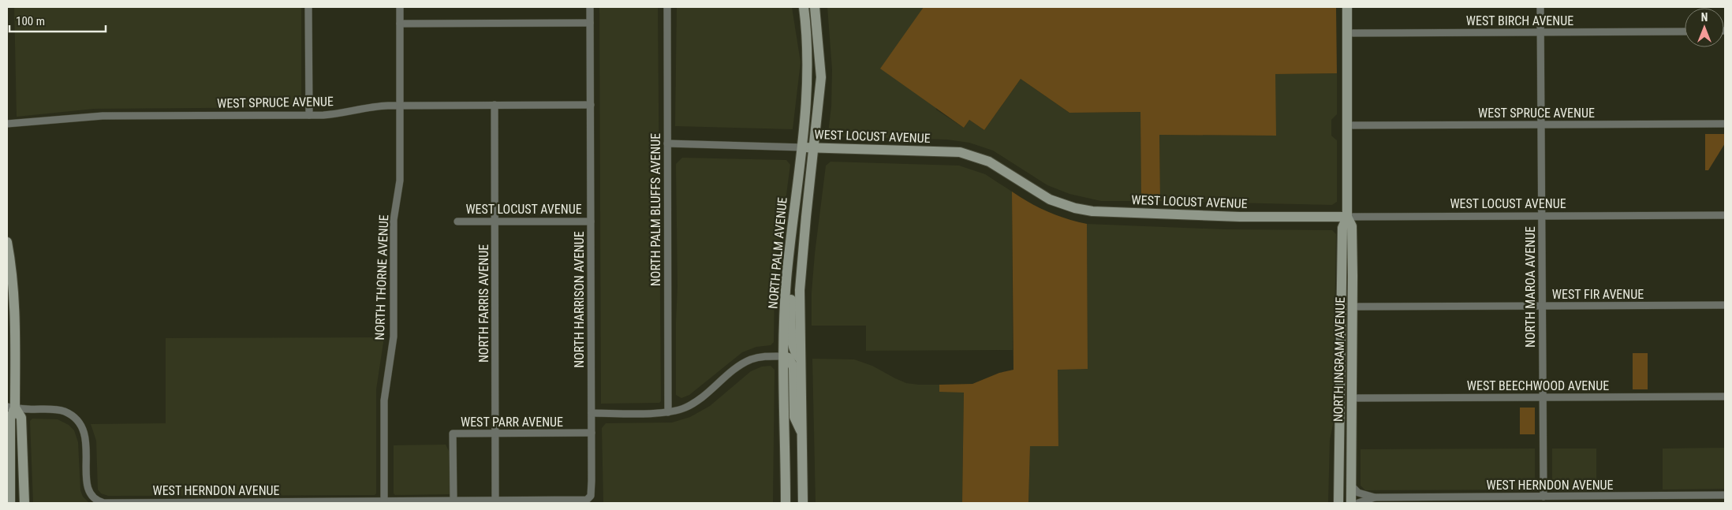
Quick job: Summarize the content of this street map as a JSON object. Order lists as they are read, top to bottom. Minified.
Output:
{"streets":{"street":["WEST BIRCH AVENUE","WEST SPRUCE AVENUE","WEST LOCUST AVENUE","NORTH PALM BLUFFS AVENUE","NORTH PALM AVENUE","NORTH THORNE AVENUE","NORTH MAROA AVENUE","WEST FIR AVENUE","NORTH HARRISON AVENUE","NORTH FARRIS AVENUE","NORTH INGRAM AVENUE","WEST BEECHWOOD AVENUE","WEST PARR AVENUE","WEST HERNDON AVENUE"]},"crossings":[["WEST BIRCH AVENUE","NORTH MAROA AVENUE"],["WEST BIRCH AVENUE","NORTH INGRAM AVENUE"],["WEST SPRUCE AVENUE","NORTH THORNE AVENUE"],["WEST SPRUCE AVENUE","NORTH MAROA AVENUE"],["WEST SPRUCE AVENUE","NORTH HARRISON AVENUE"],["WEST SPRUCE AVENUE","NORTH FARRIS AVENUE"],["WEST SPRUCE AVENUE","NORTH INGRAM AVENUE"],["WEST LOCUST AVENUE","NORTH PALM BLUFFS AVENUE"],["WEST LOCUST AVENUE","NORTH PALM AVENUE"],["WEST LOCUST AVENUE","NORTH MAROA AVENUE"],["WEST LOCUST AVENUE","NORTH HARRISON AVENUE"],["WEST LOCUST AVENUE","NORTH FARRIS AVENUE"],["WEST LOCUST AVENUE","NORTH INGRAM AVENUE"],["NORTH THORNE AVENUE","WEST HERNDON AVENUE"],["NORTH MAROA AVENUE","WEST FIR AVENUE"],["NORTH MAROA AVENUE","WEST BEECHWOOD AVENUE"],["NORTH MAROA AVENUE","WEST HERNDON AVENUE"],["WEST FIR AVENUE","NORTH INGRAM AVENUE"],["NORTH HARRISON AVENUE","NORTH FARRIS AVENUE"],["NORTH HARRISON AVENUE","WEST PARR AVENUE"],["NORTH HARRISON AVENUE","WEST HERNDON AVENUE"],["NORTH FARRIS AVENUE","WEST PARR AVENUE"],["NORTH FARRIS AVENUE","WEST HERNDON AVENUE"],["NORTH INGRAM AVENUE","WEST BEECHWOOD AVENUE"],["NORTH INGRAM AVENUE","WEST HERNDON AVENUE"],["WEST PARR AVENUE","WEST HERNDON AVENUE"]],"scale_bar":"100 m","north":"top"}
